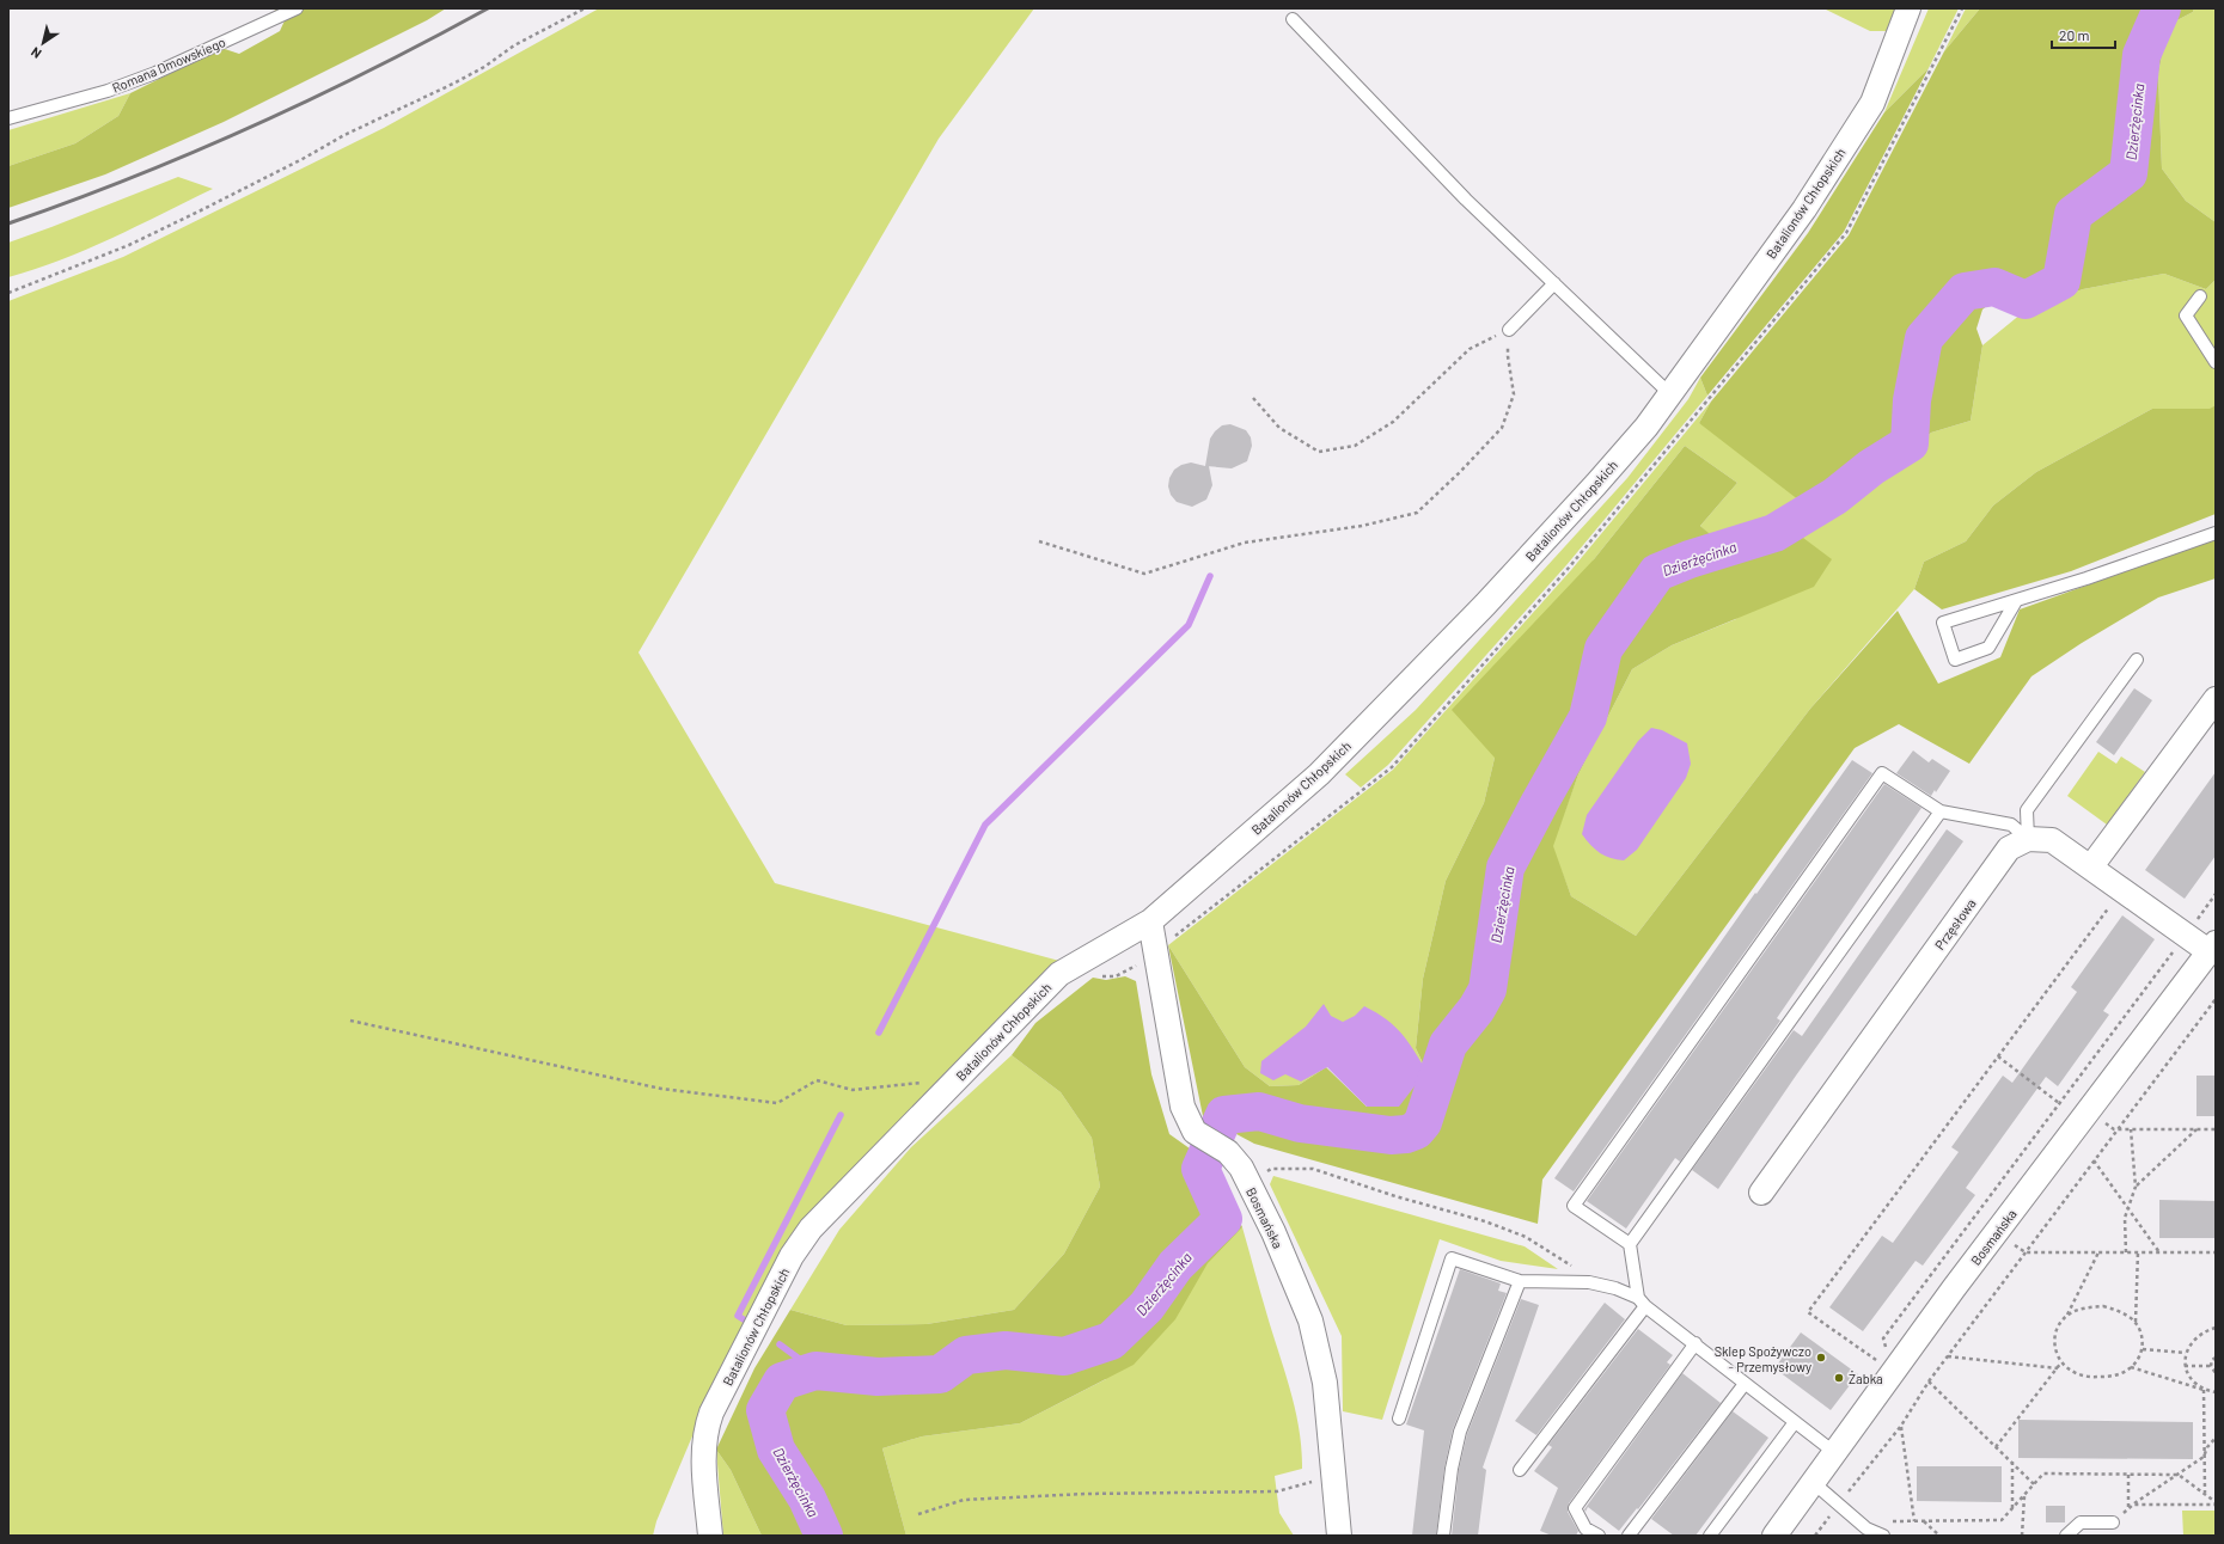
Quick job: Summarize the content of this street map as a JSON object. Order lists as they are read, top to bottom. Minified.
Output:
{"streets":{"street":["Batalionów Chłopskich","Przęsłowa","Bosmańska"],"lane":["Romana Dmowskiego"]},"crossings":[["Batalionów Chłopskich","Bosmańska"]],"water":["Dzierżęcinka"],"places":["Sklep Spożywczo - Przemysłowy","Żabka"],"scale_bar":"20 m","north":"bottom left"}
